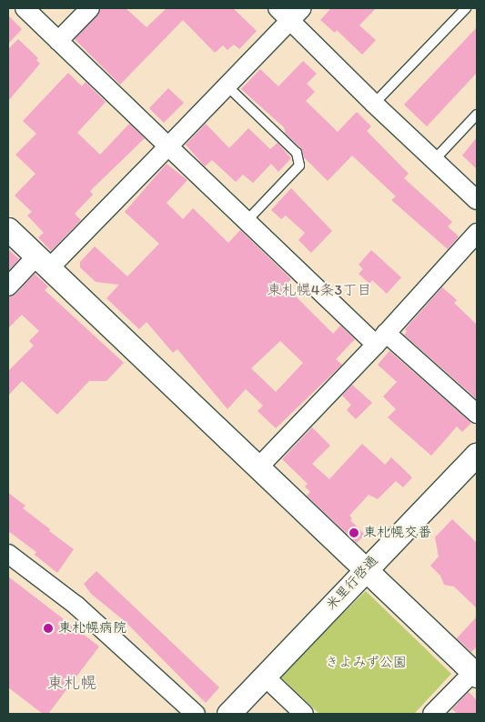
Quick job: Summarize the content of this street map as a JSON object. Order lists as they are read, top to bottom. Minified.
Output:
{"streets":{"street":["米里行啓通"]},"districts":["東札幌4条3丁目","東札幌"],"parks":["きよみず公園"],"places":["東札幌交番","東札幌病院"]}
